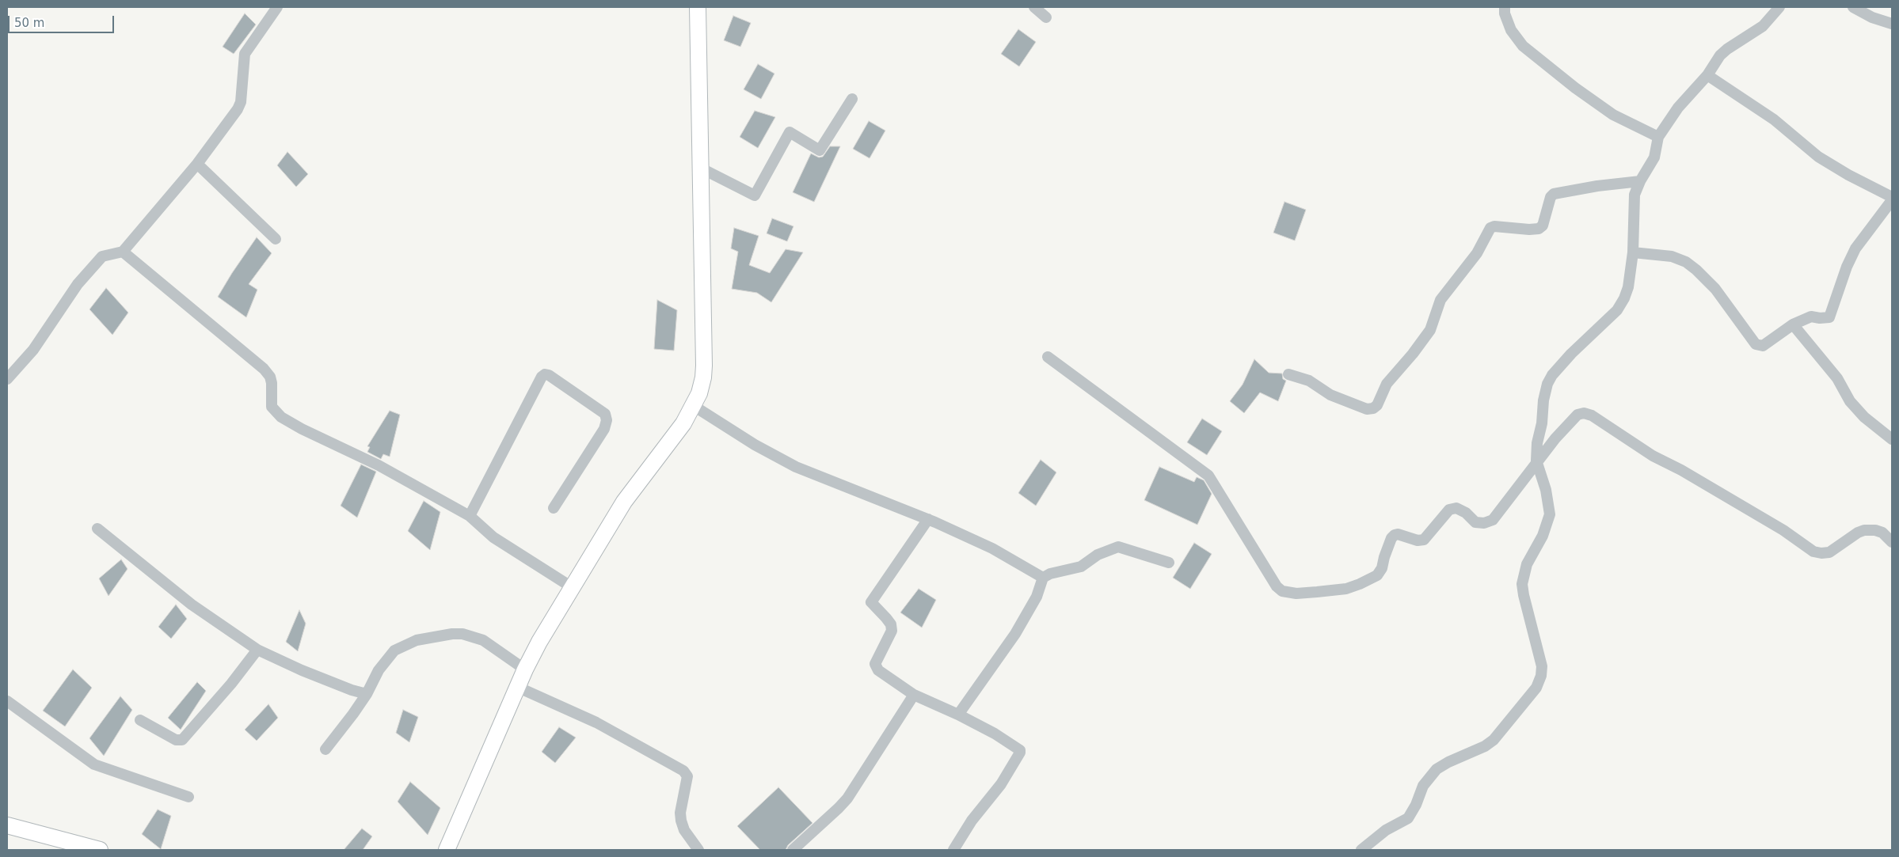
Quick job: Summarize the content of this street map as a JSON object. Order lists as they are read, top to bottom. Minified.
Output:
{"scale_bar":"50 m"}
